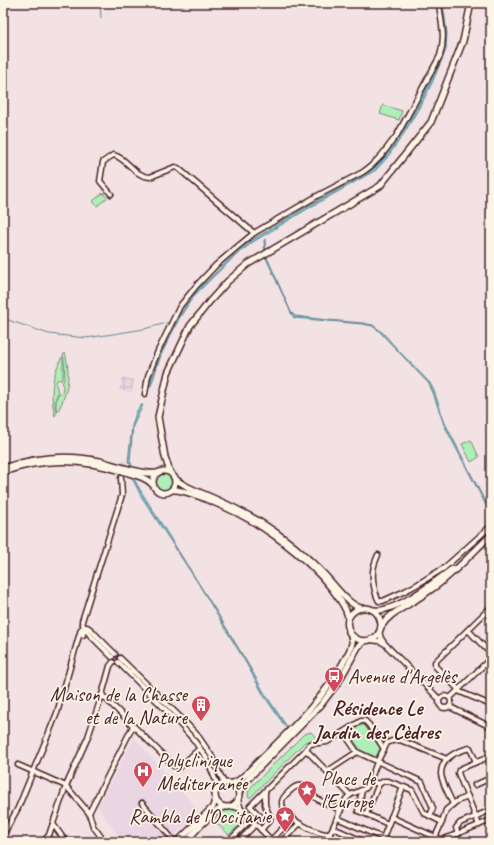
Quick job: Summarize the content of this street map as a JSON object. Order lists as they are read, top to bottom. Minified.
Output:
{"districts":["Résidence Le Jardin des Cèdres"],"places":{"bus stop":["Avenue d'Argelès"],"building":["Maison de la Chasse et de la Nature"],"hospital":["Polyclinique Méditerranée"],"place":["Place de l'Europe","Rambla de l'Occitanie"]}}
